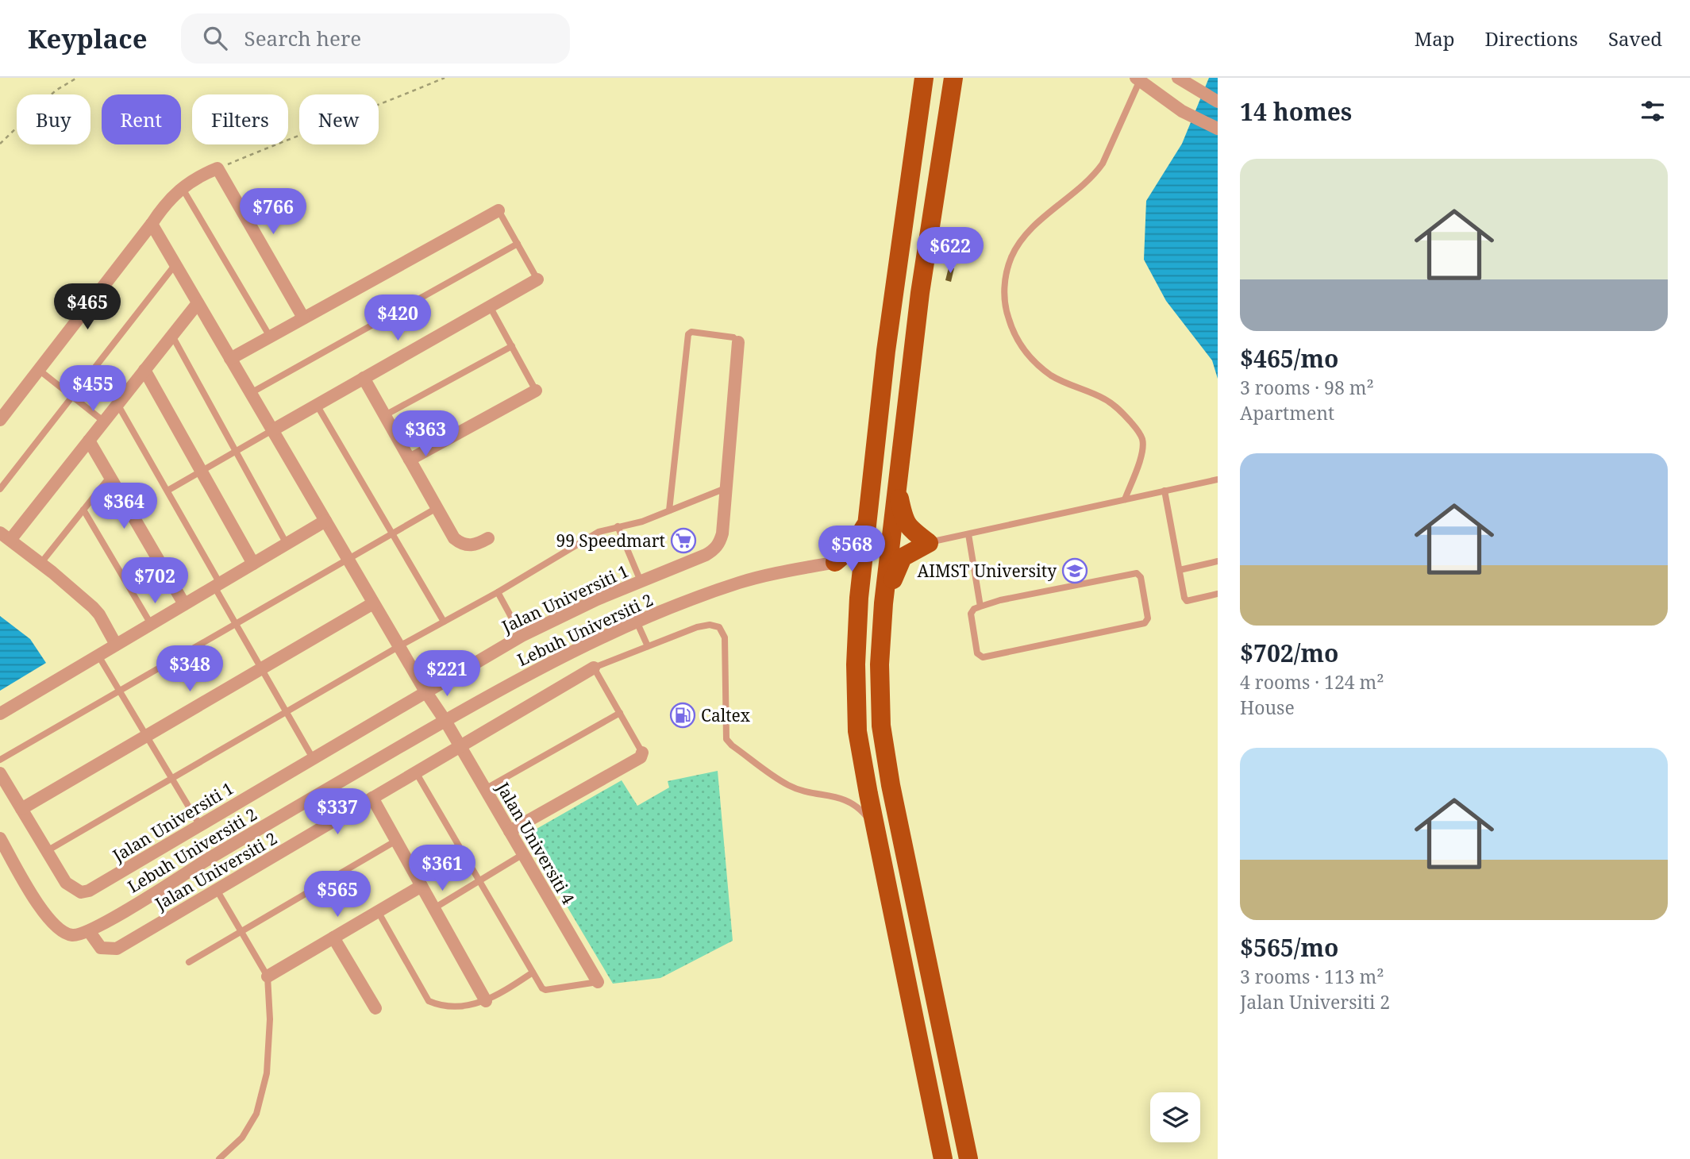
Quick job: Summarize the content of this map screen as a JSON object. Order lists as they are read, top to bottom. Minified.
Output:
{"streets":{"street":["Jalan Universiti 1","Lebuh Universiti 2","Jalan Universiti 4","Jalan Universiti 2"]},"crossings":[["Jalan Universiti 1","Jalan Universiti 4"],["Lebuh Universiti 2","Jalan Universiti 4"],["Lebuh Universiti 2","Jalan Universiti 2"],["Jalan Universiti 4","Jalan Universiti 2"]],"places":{"supermarket":["99 Speedmart"],"school or university":["AIMST University"],"fuel station":["Caltex"]},"page":{"header":"Keyplace","search":"Search here","nav":["Map","Directions","Saved"],"heading":"14 homes","chip":["Buy","Rent","Filters","New"],"list":[{"name":"$465/mo","note":"3 rooms · 98 m² · Apartment"},{"name":"$702/mo","note":"4 rooms · 124 m² · House"},{"name":"$565/mo","note":"3 rooms · 113 m² · Jalan Universiti 2"}],"price":["$766","$622","$465","$420","$455","$363","$364","$568","$702","$348","$221","$337","$361","$565"]}}
